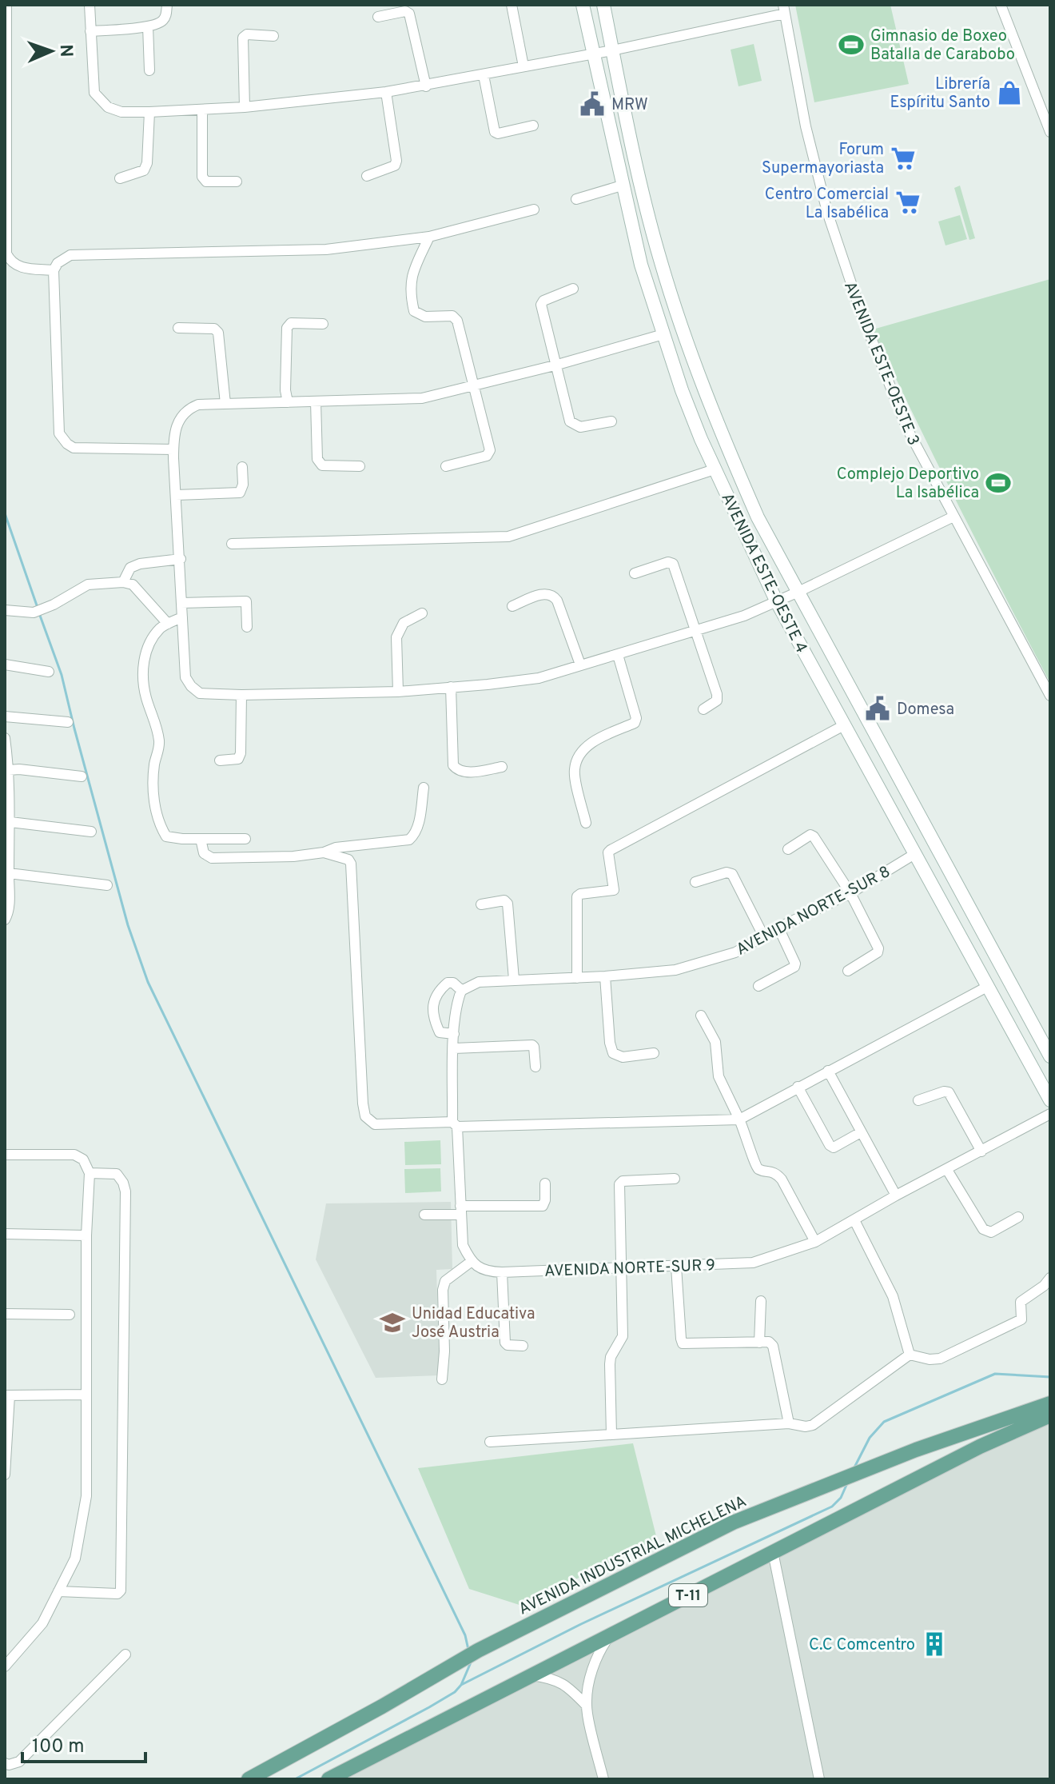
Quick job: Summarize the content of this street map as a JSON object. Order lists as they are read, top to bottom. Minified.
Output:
{"streets":{"main road":["AVENIDA ESTE-OESTE 4","AVENIDA INDUSTRIAL MICHELENA","T-11"],"street":["AVENIDA ESTE-OESTE 3","AVENIDA NORTE-SUR 8","AVENIDA NORTE-SUR 9"]},"crossings":[["AVENIDA ESTE-OESTE 4","AVENIDA NORTE-SUR 8"]],"places":{"sports":["Gimnasio de Boxeo Batalla de Carabobo","Complejo Deportivo La Isabélica"],"shop":["Librería Espíritu Santo"],"public building":["MRW","Domesa"],"supermarket":["Forum Supermayoriasta","Centro Comercial La Isabélica"],"school or university":["Unidad Educativa José Austria"],"building":["C.C Comcentro"]},"scale_bar":"100 m","north":"right"}
